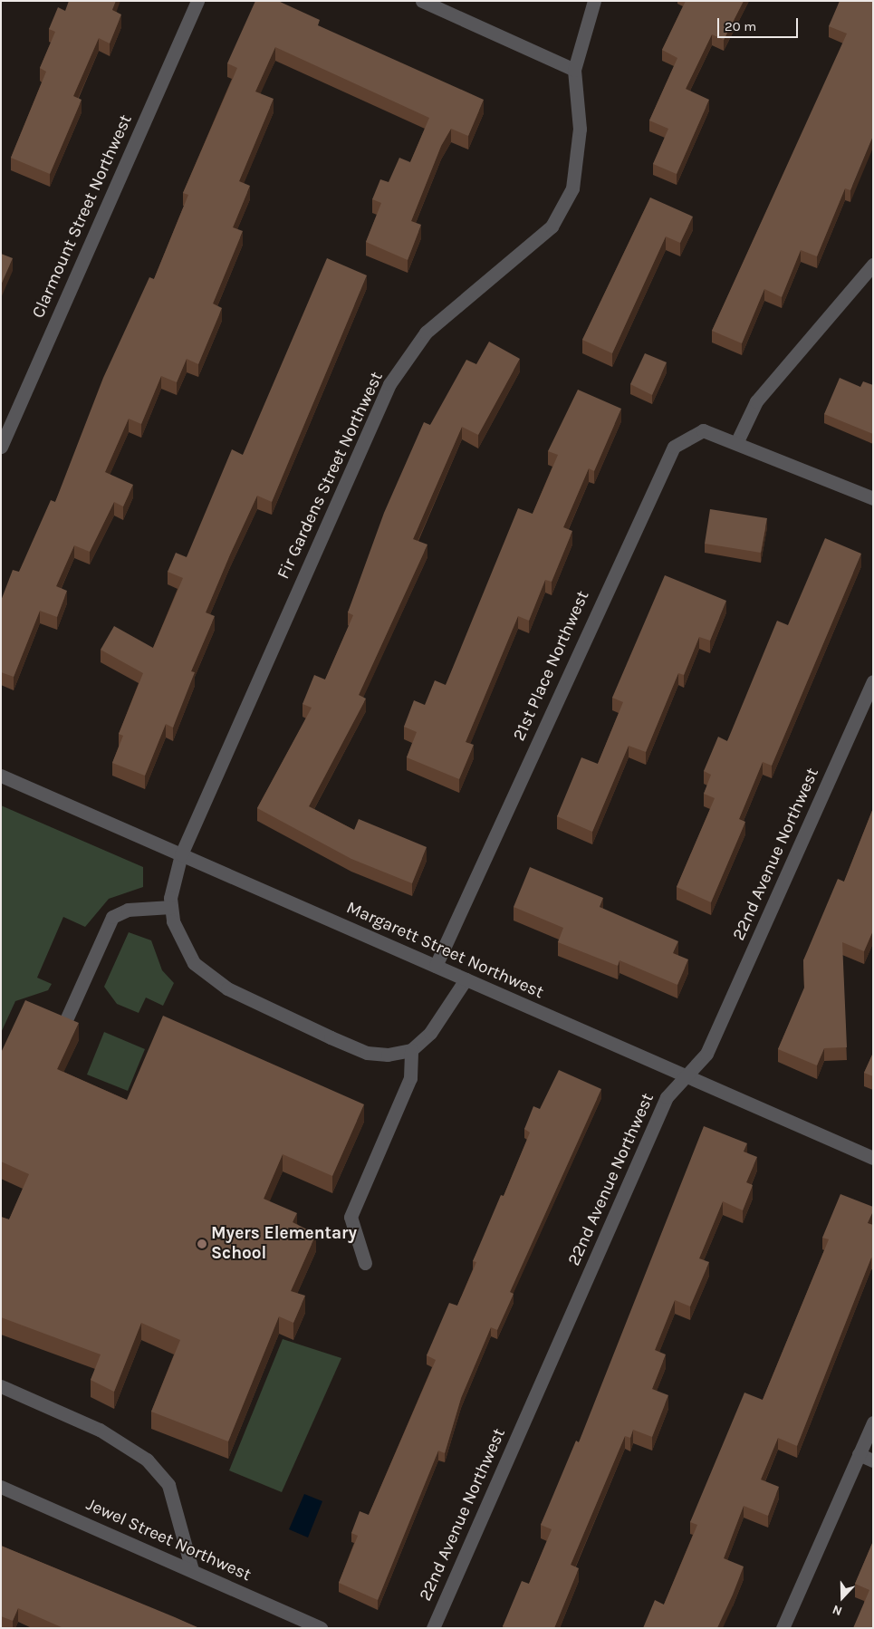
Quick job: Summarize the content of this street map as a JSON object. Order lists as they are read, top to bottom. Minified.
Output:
{"streets":{"street":["Clarmount Street Northwest","Fir Gardens Street Northwest","21st Place Northwest","22nd Avenue Northwest","Margarett Street Northwest","Jewel Street Northwest"]},"crossings":[["Fir Gardens Street Northwest","Margarett Street Northwest"],["21st Place Northwest","Margarett Street Northwest"],["22nd Avenue Northwest","Margarett Street Northwest"]],"places":["Myers Elementary School"],"scale_bar":"20 m","north":"bottom"}
